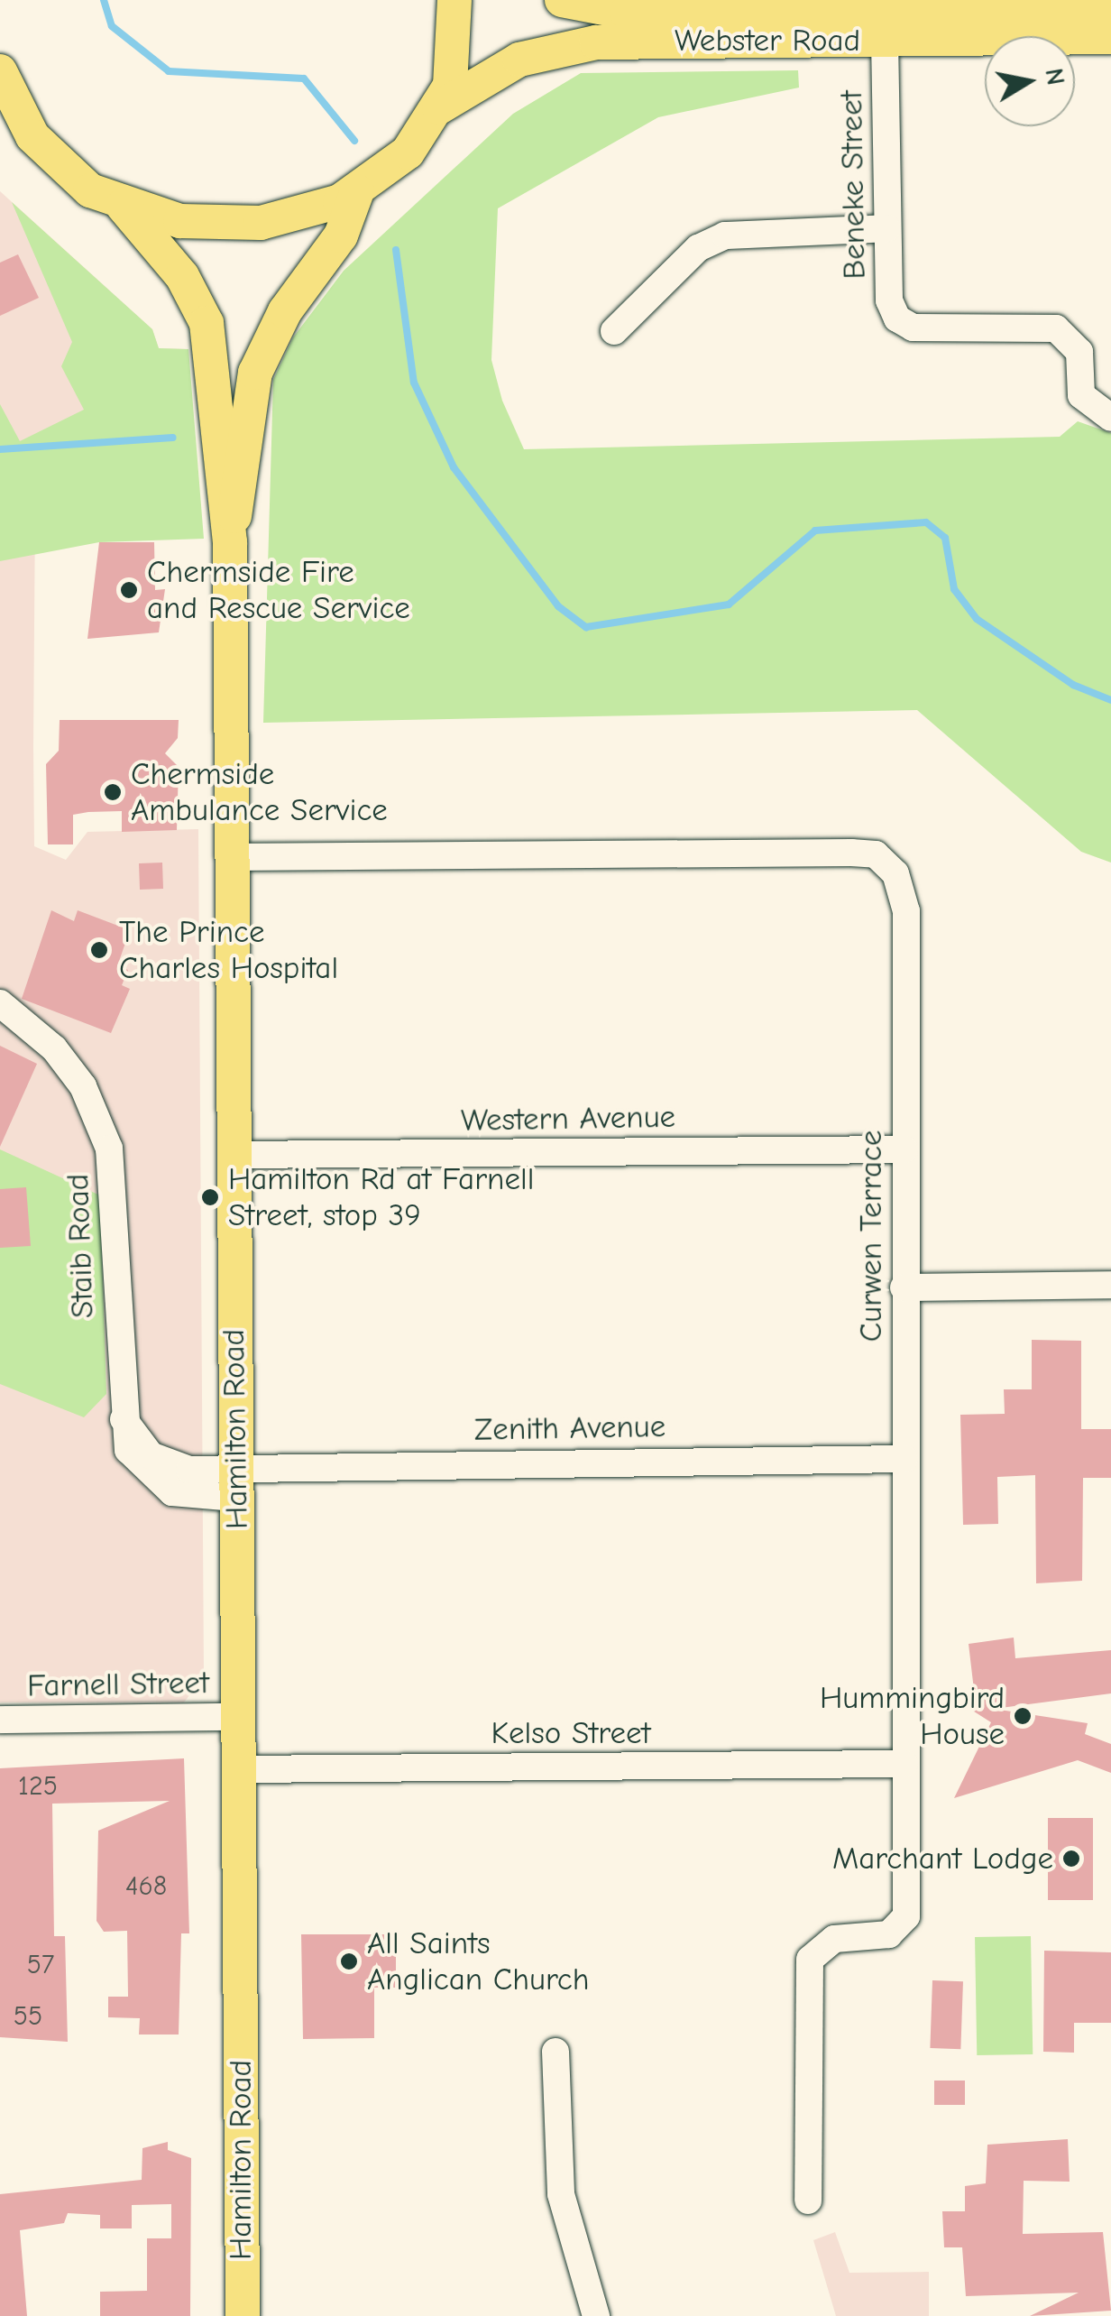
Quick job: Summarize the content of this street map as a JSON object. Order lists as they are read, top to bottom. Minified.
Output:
{"streets":{"main road":["Webster Road","Hamilton Road"],"street":["Beneke Street","Western Avenue","Curwen Terrace","Staib Road","Zenith Avenue","Farnell Street","Kelso Street"]},"crossings":[["Webster Road","Beneke Street"],["Western Avenue","Curwen Terrace"],["Western Avenue","Hamilton Road"],["Curwen Terrace","Zenith Avenue"],["Curwen Terrace","Hamilton Road"],["Curwen Terrace","Kelso Street"],["Staib Road","Zenith Avenue"],["Staib Road","Hamilton Road"],["Zenith Avenue","Hamilton Road"],["Hamilton Road","Farnell Street"],["Hamilton Road","Kelso Street"]],"places":["Chermside Fire and Rescue Service","Chermside Ambulance Service","The Prince Charles Hospital","Hamilton Rd at Farnell Street, stop 39","Hummingbird House","Marchant Lodge","All Saints Anglican Church"],"house_numbers":["125","468","57","55"],"north":"right"}
